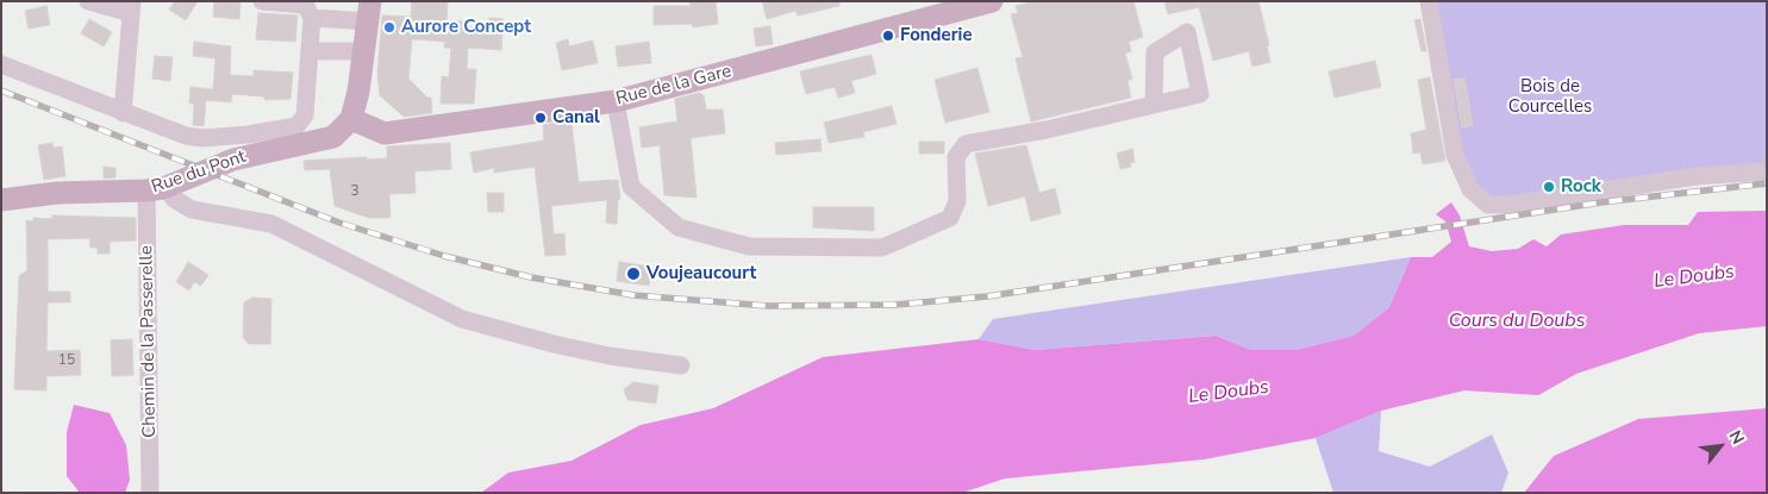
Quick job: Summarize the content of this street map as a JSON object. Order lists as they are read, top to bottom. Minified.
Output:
{"streets":{"main road":["Rue de la Gare","Rue du Pont"],"street":["Chemin de la Passerelle"]},"crossings":[["Rue de la Gare","Rue du Pont"],["Rue du Pont","Chemin de la Passerelle"]],"water":["Le Doubs","Cours du Doubs"],"parks":["Bois de Courcelles"],"places":["Aurore Concept","Fonderie","Canal","Rock","Voujeaucourt"],"house_numbers":["3","15"],"north":"top right"}
